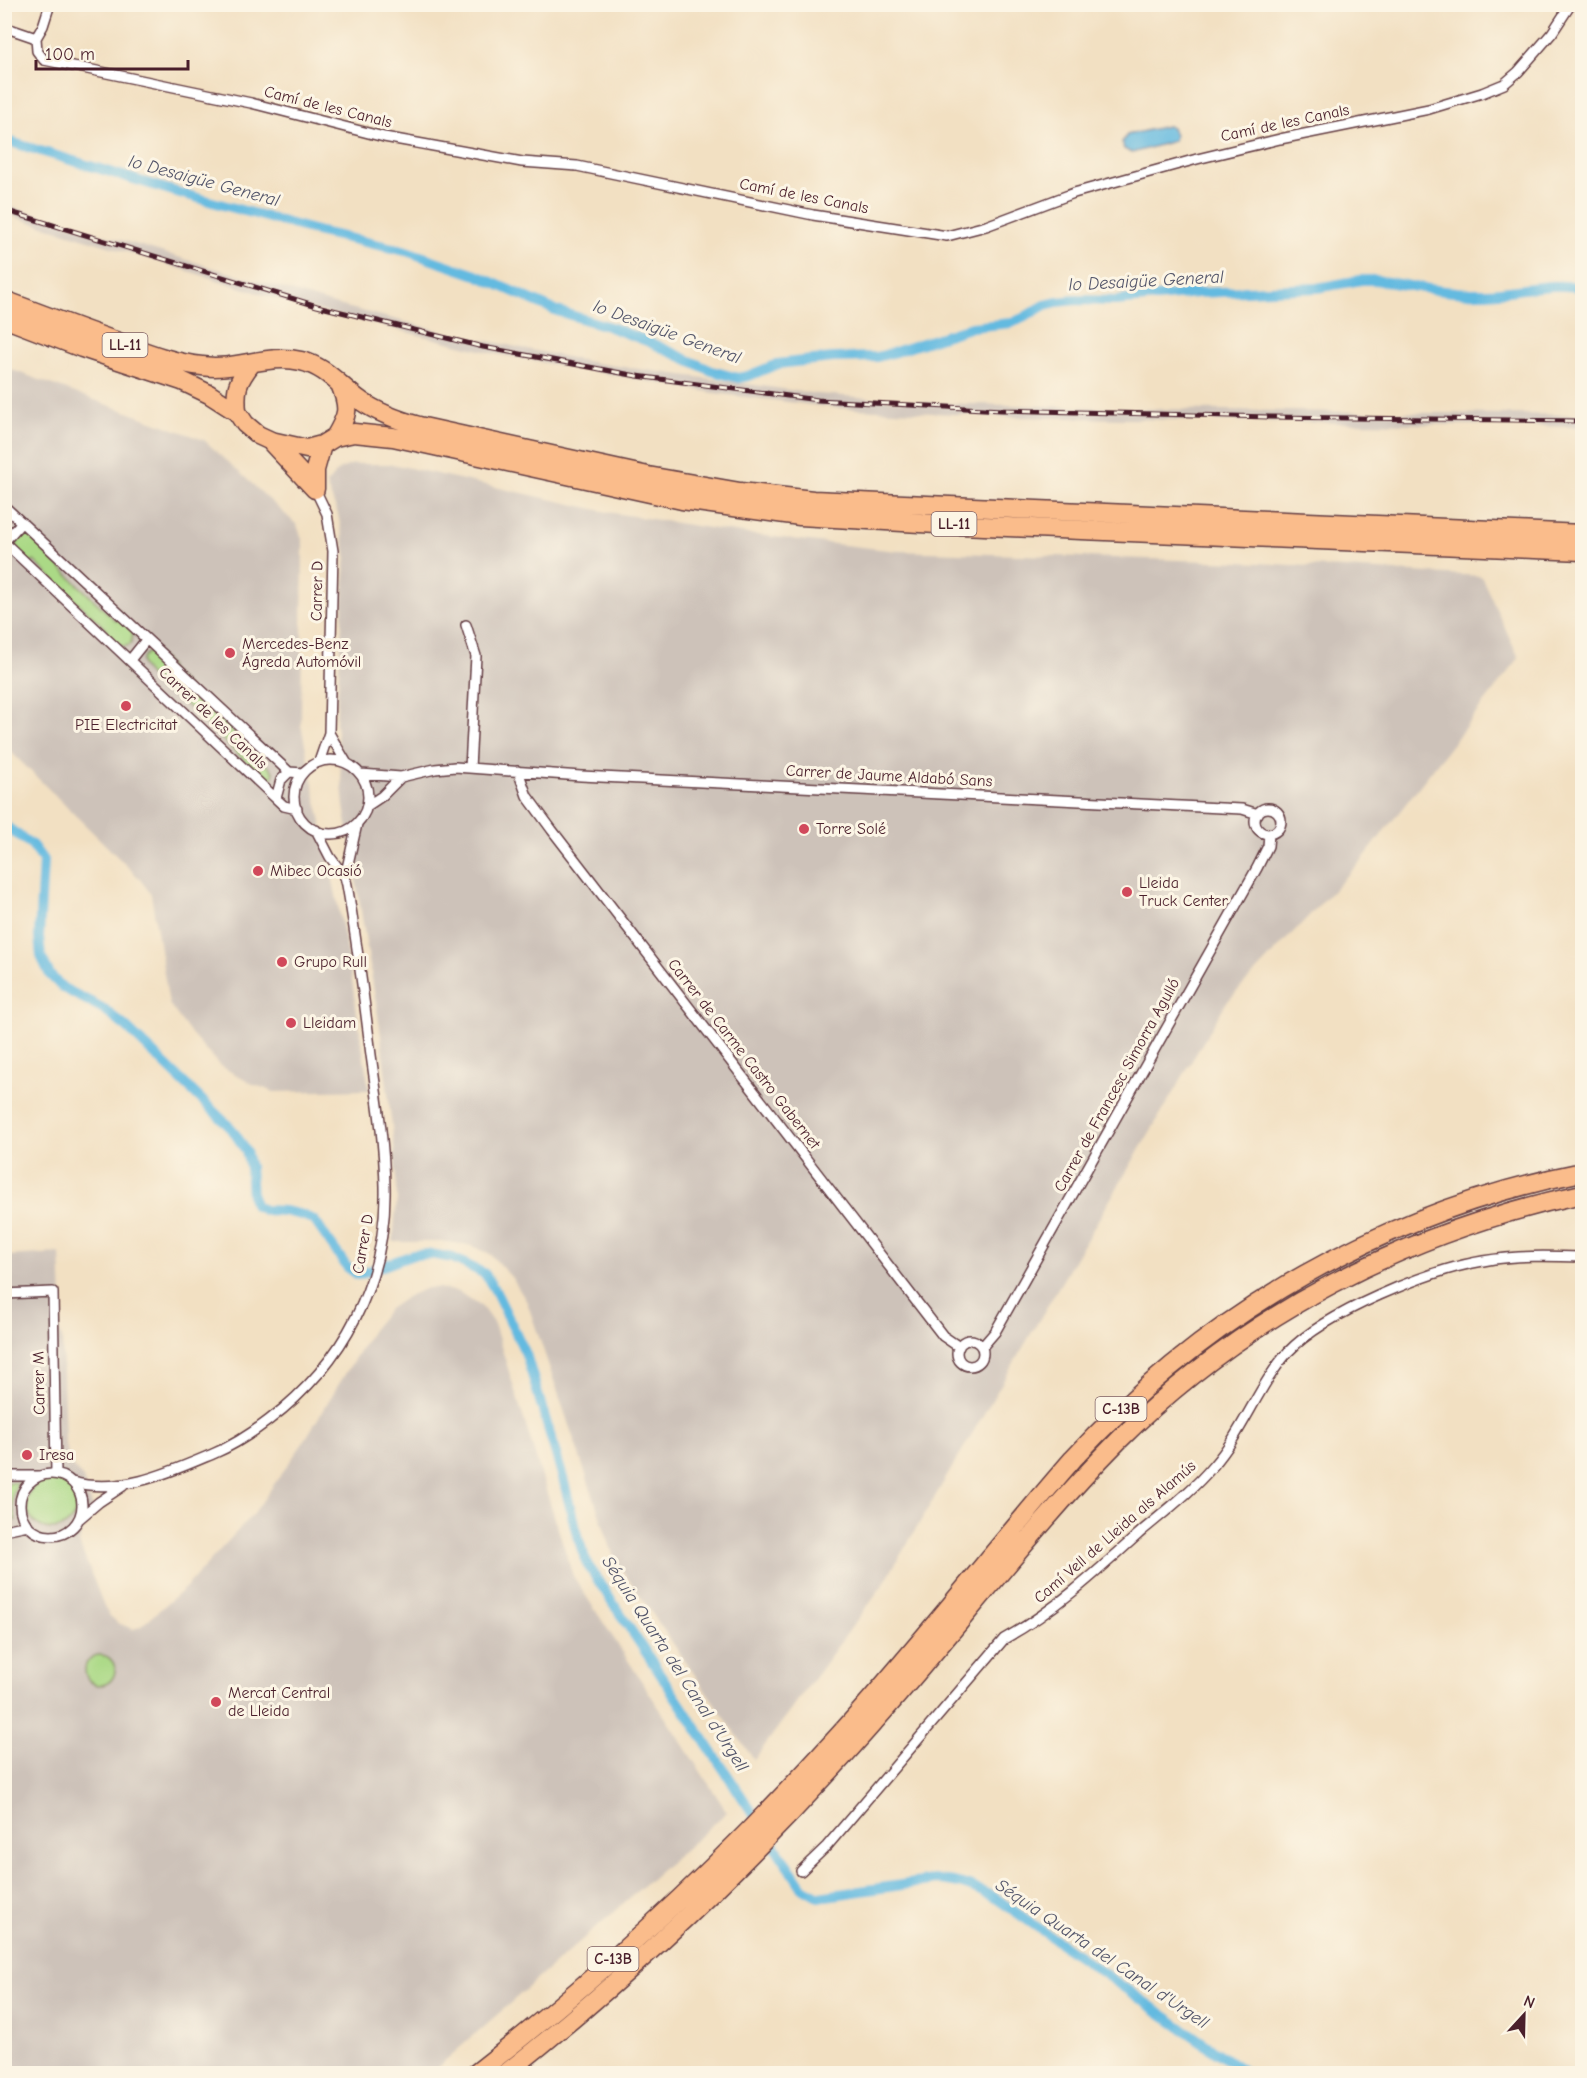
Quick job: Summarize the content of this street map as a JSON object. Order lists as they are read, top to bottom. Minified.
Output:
{"streets":{"highway":["LL-11","C-13B"],"street":["Camí de les Canals","Carrer D","Carrer de les Canals","Carrer de Jaume Aldabó Sans","Carrer de Carme Castro Gabernet","Carrer de Francesc Simorra Agulló","Carrer M","Camí Vell de Lleida als Alamús"]},"crossings":[["Carrer D","Carrer de les Canals"],["Carrer D","Carrer M"],["Carrer de Jaume Aldabó Sans","Carrer de Carme Castro Gabernet"],["Carrer de Jaume Aldabó Sans","Carrer de Francesc Simorra Agulló"],["Carrer de Carme Castro Gabernet","Carrer de Francesc Simorra Agulló"]],"water":["lo Desaigüe General","Séquia Quarta del Canal d'Urgell"],"places":["Mercedes-Benz Ágreda Automóvil","PIE Electricitat","Torre Solé","Mibec Ocasió","Lleida Truck Center","Grupo Rull","Lleidam","Iresa","Mercat Central de Lleida"],"scale_bar":"100 m","north":"top"}
